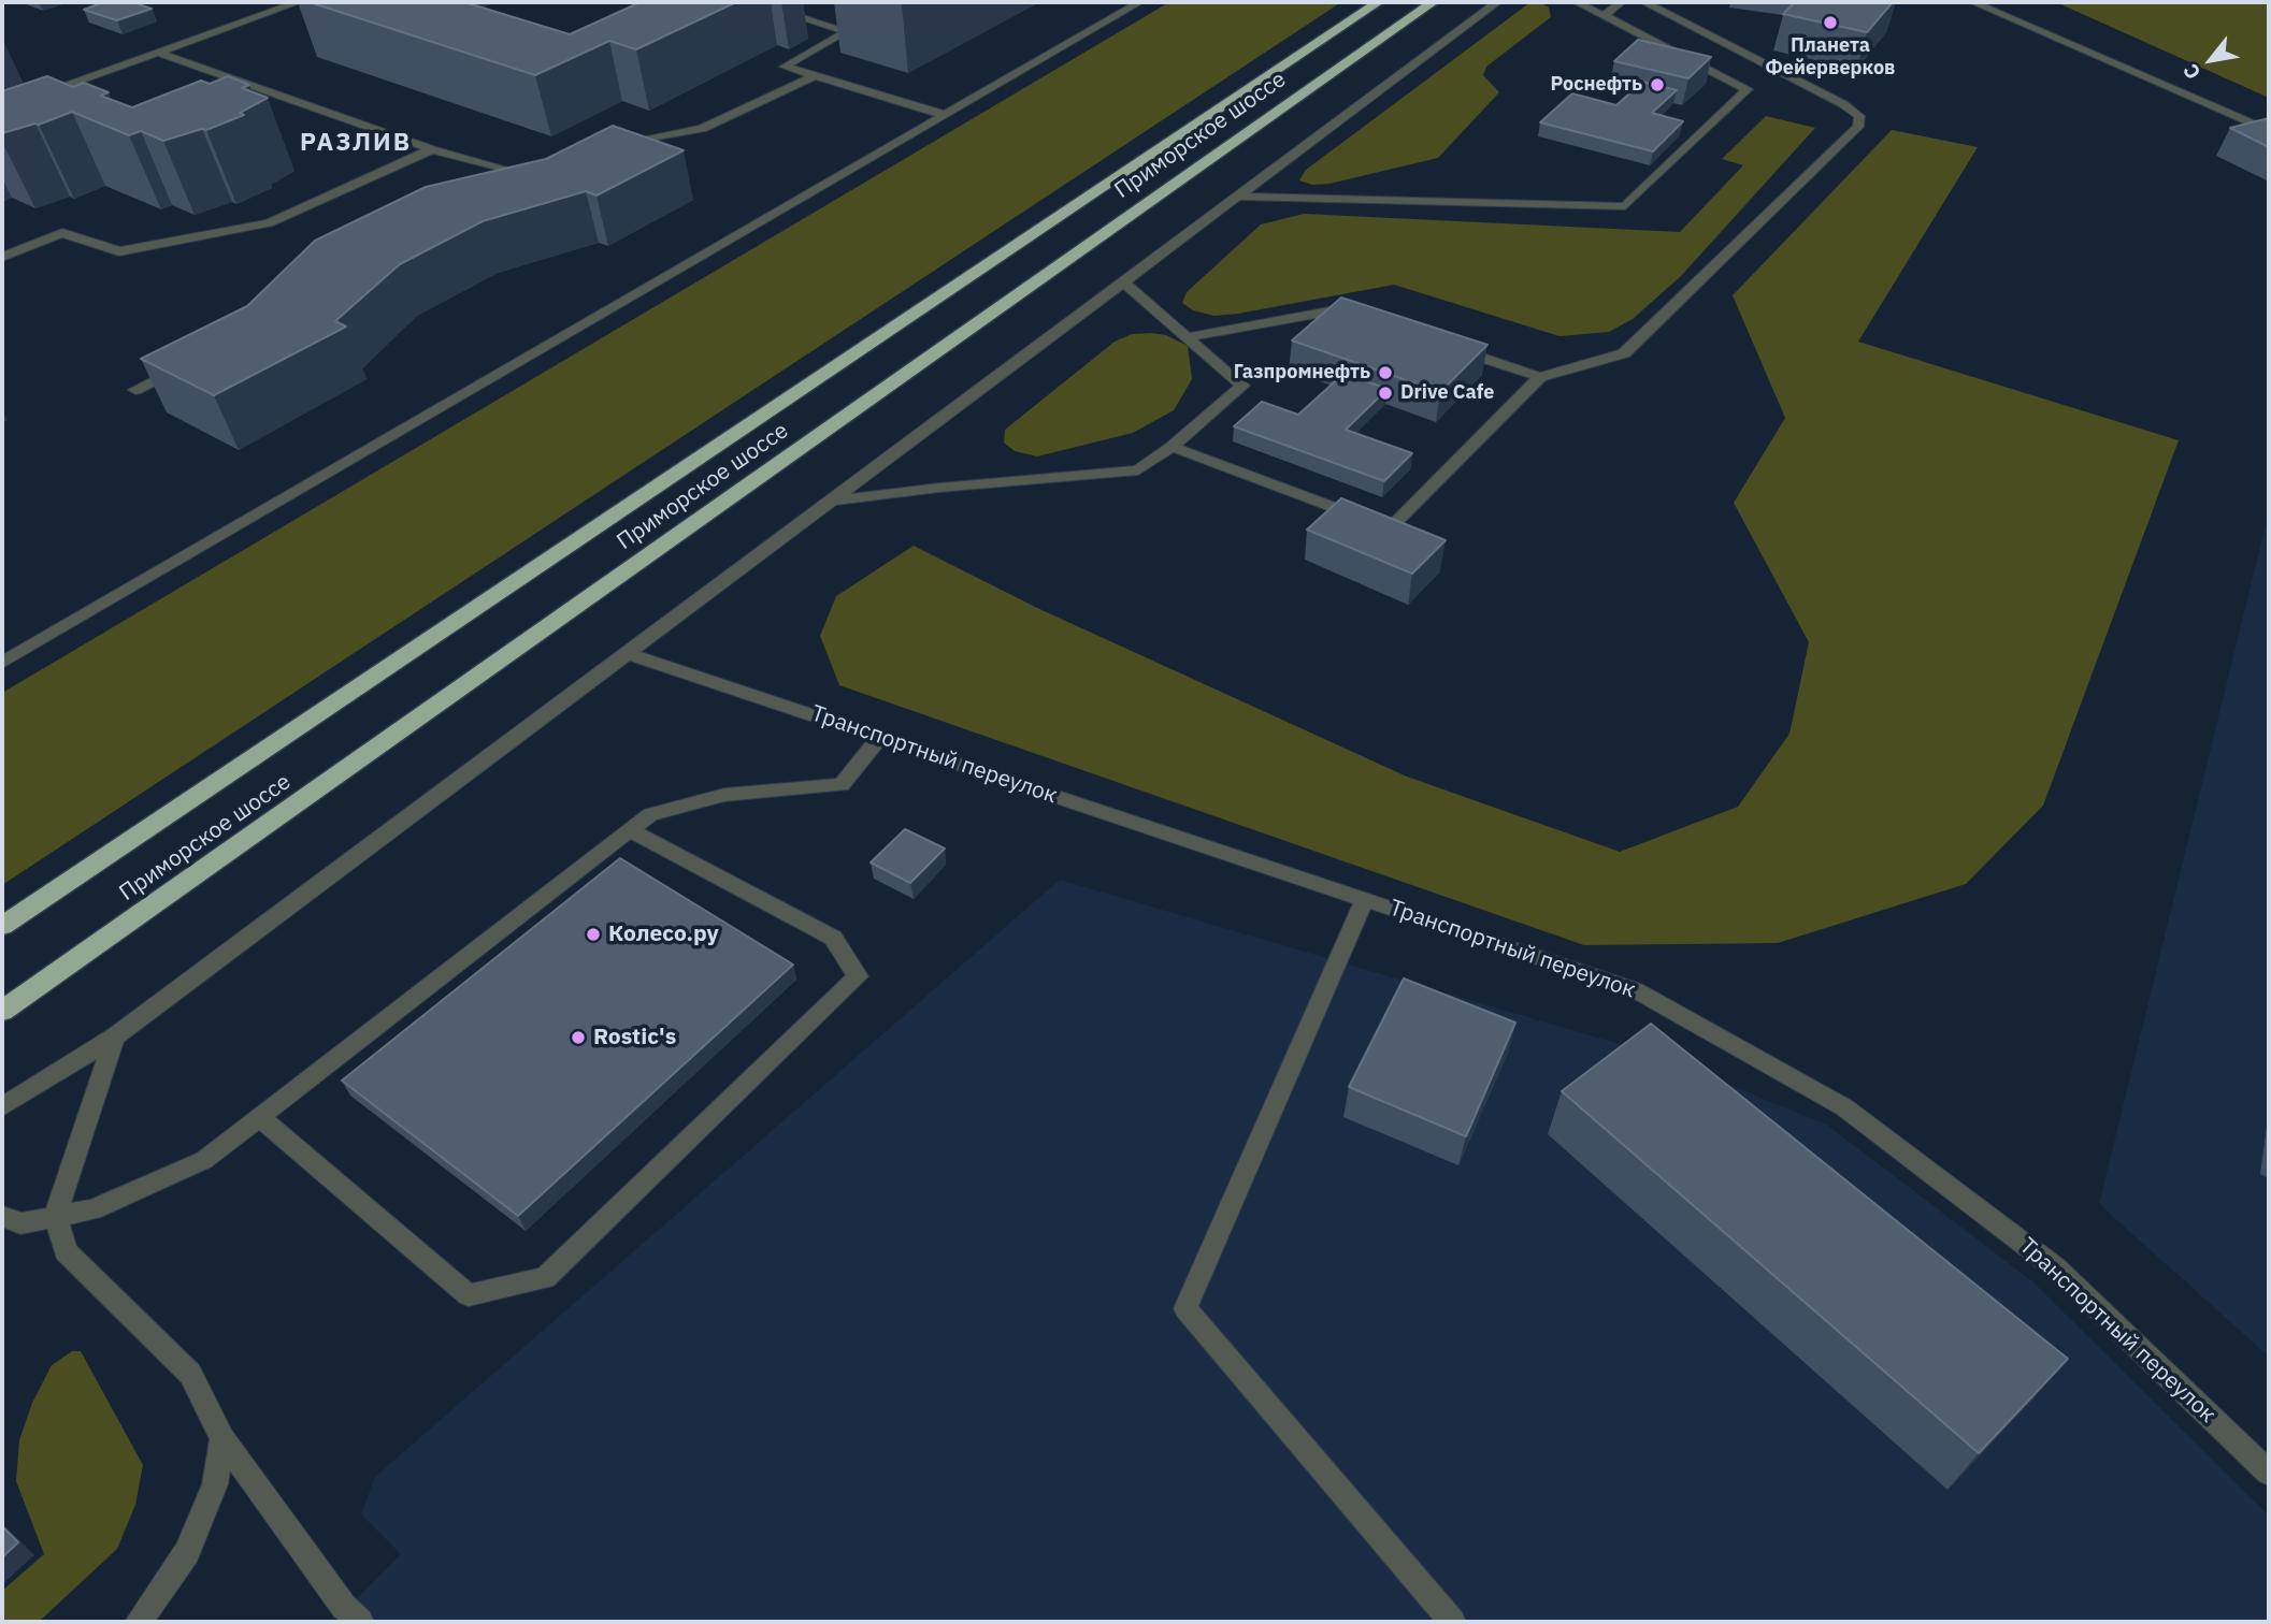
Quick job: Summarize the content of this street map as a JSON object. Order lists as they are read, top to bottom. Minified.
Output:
{"streets":{"highway":["Приморское шоссе"],"street":["Транспортный переулок"]},"districts":["РАЗЛИВ"],"places":["Планета Фейерверков","Роснефть","Газпромнефть","Drive Cafe","Колесо.ру","Rostic's"],"north":"bottom left"}
